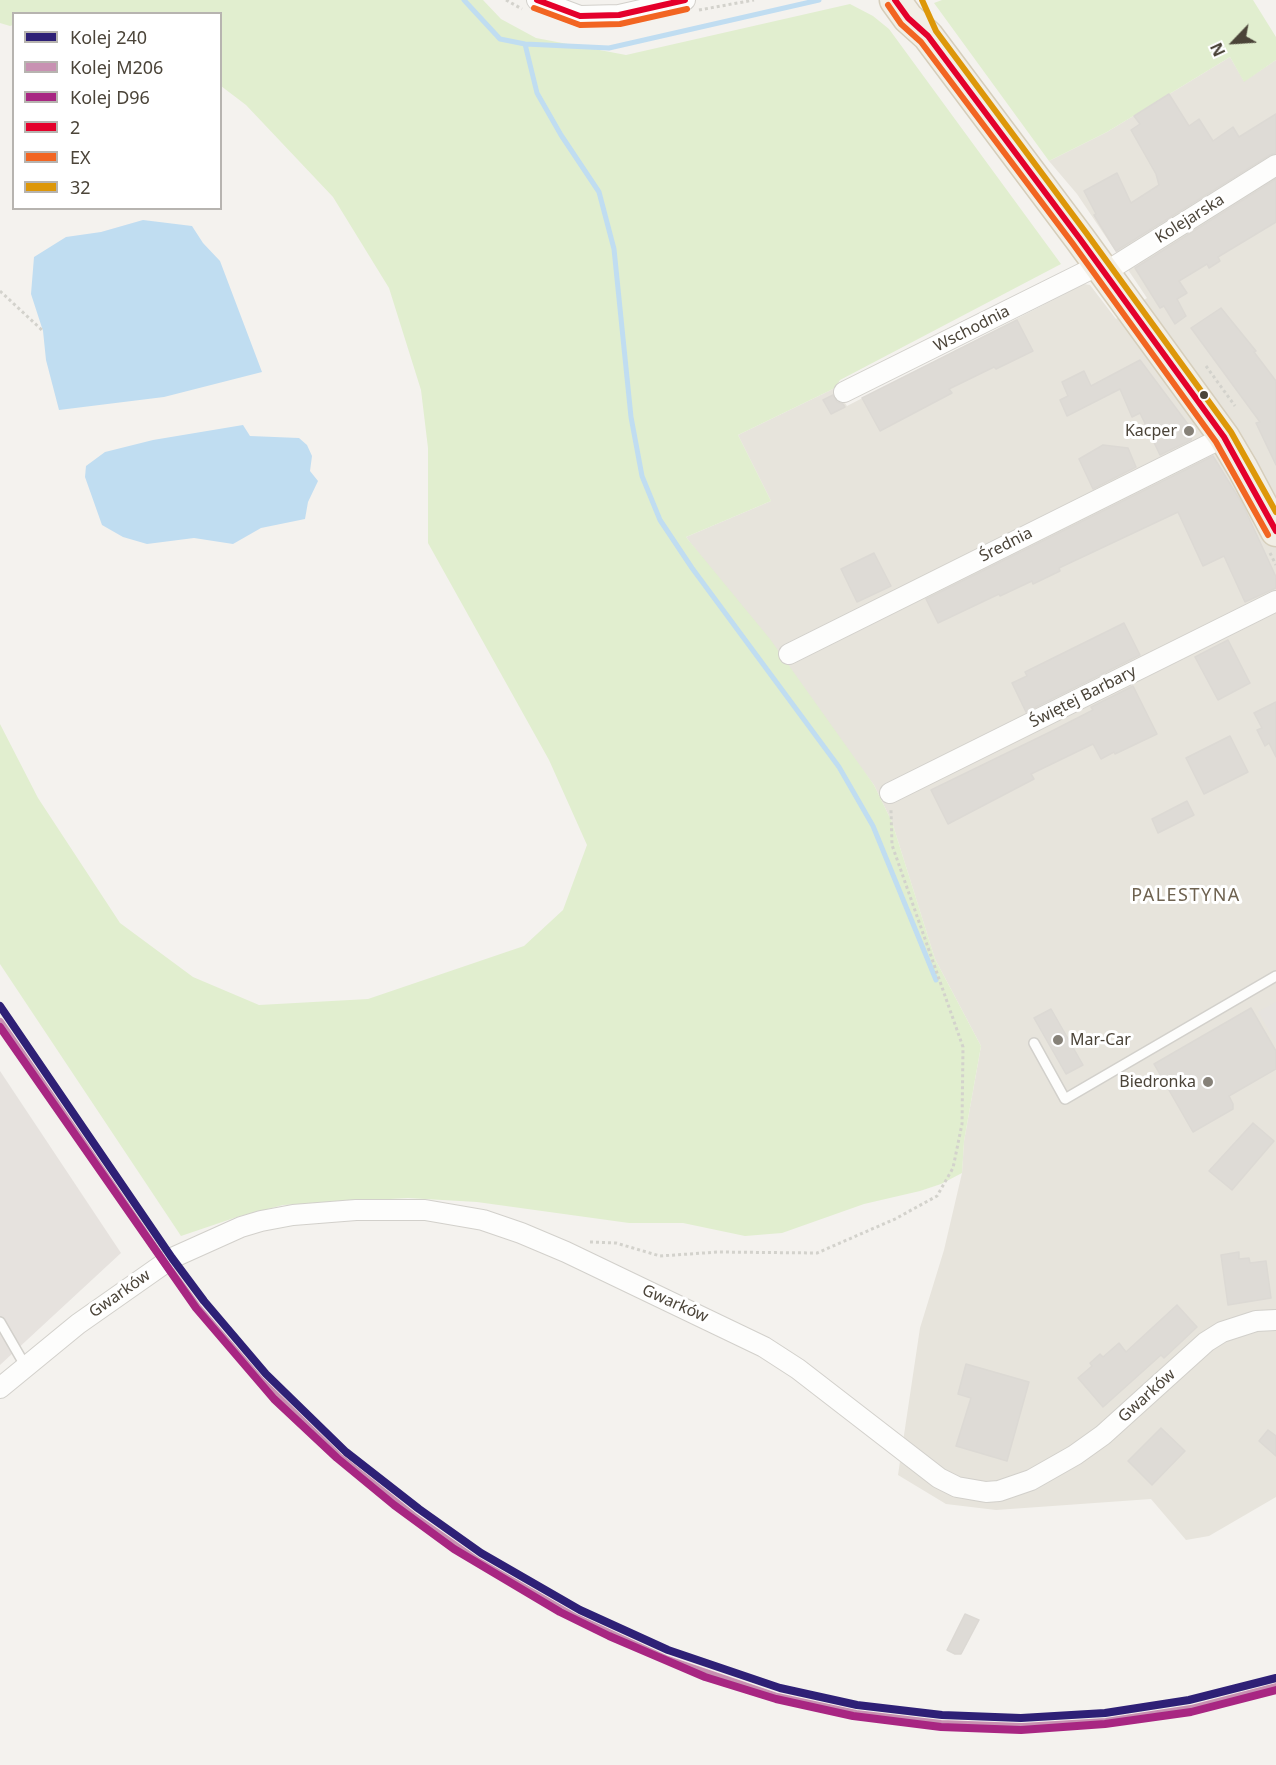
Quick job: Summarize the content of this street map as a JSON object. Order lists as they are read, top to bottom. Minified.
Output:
{"streets":{"street":["Kolejarska","Wschodnia","Średnia","Świętej Barbary","Gwarków"]},"crossings":[["Kolejarska","Wschodnia"]],"districts":["PALESTYNA"],"places":["Kacper","Mar-Car","Biedronka"],"lines":["transit line 2","transit line 32","transit line EX","rail line 240","rail line M206","rail line D96"],"legend":["Kolej 240","Kolej M206","Kolej D96","2","EX","32"],"north":"bottom left"}
